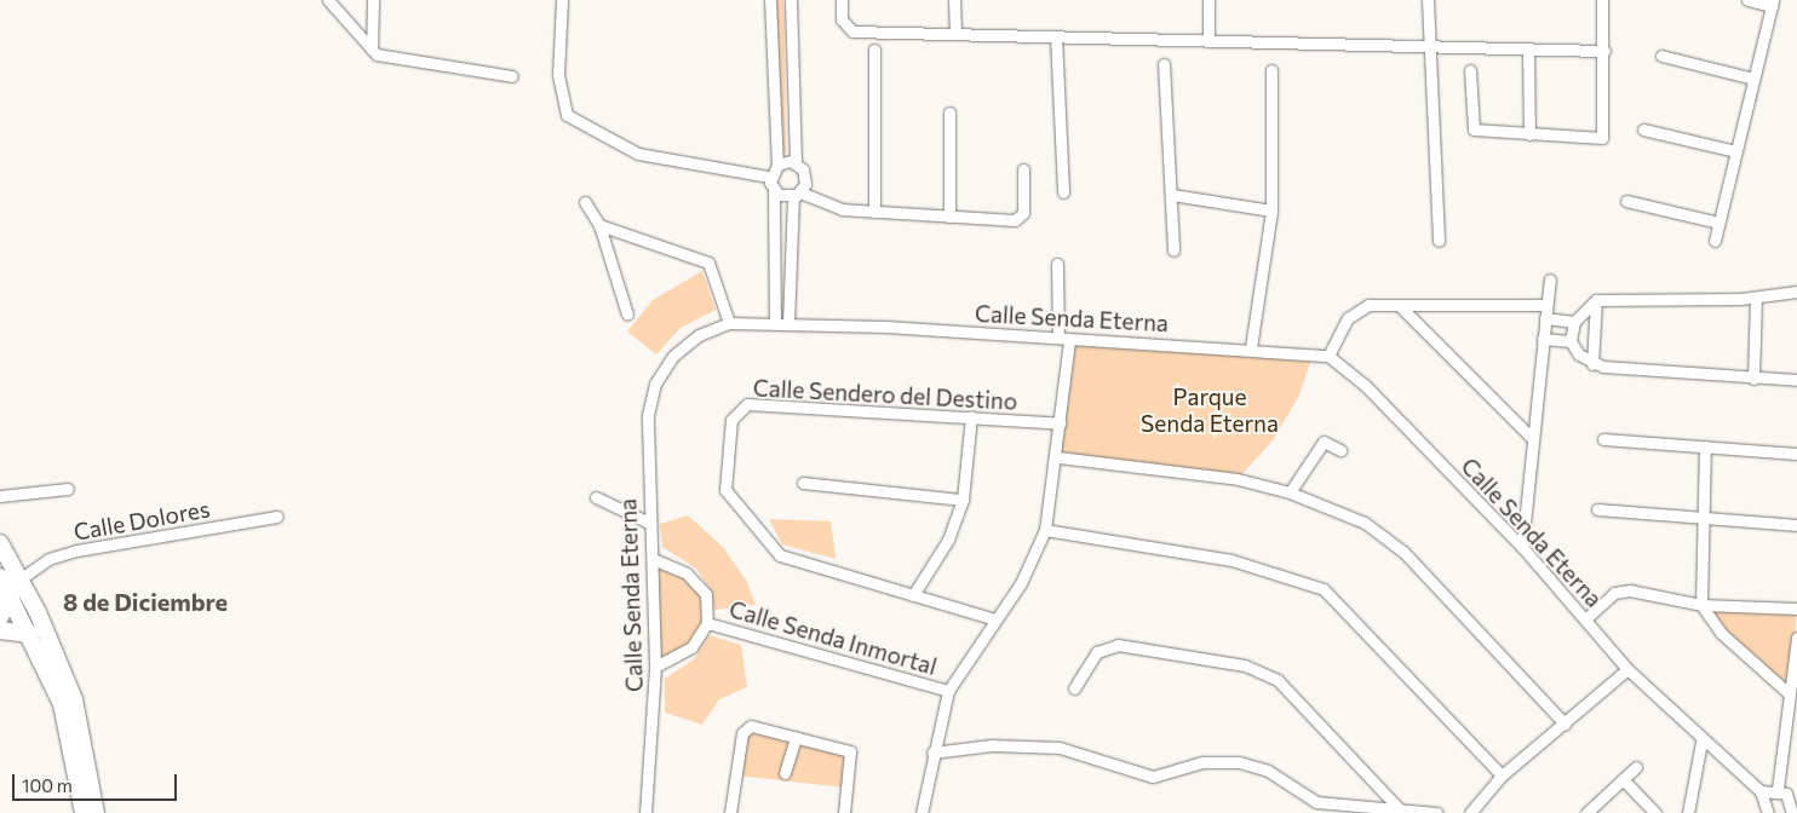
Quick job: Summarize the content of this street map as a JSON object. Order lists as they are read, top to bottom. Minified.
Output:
{"streets":{"street":["Calle Senda Eterna","Calle Sendero del Destino","Calle Dolores","Calle Senda Inmortal"]},"crossings":[["Calle Senda Eterna","Calle Senda Inmortal"]],"districts":["8 de Diciembre"],"parks":["Parque Senda Eterna"],"scale_bar":"100 m"}
